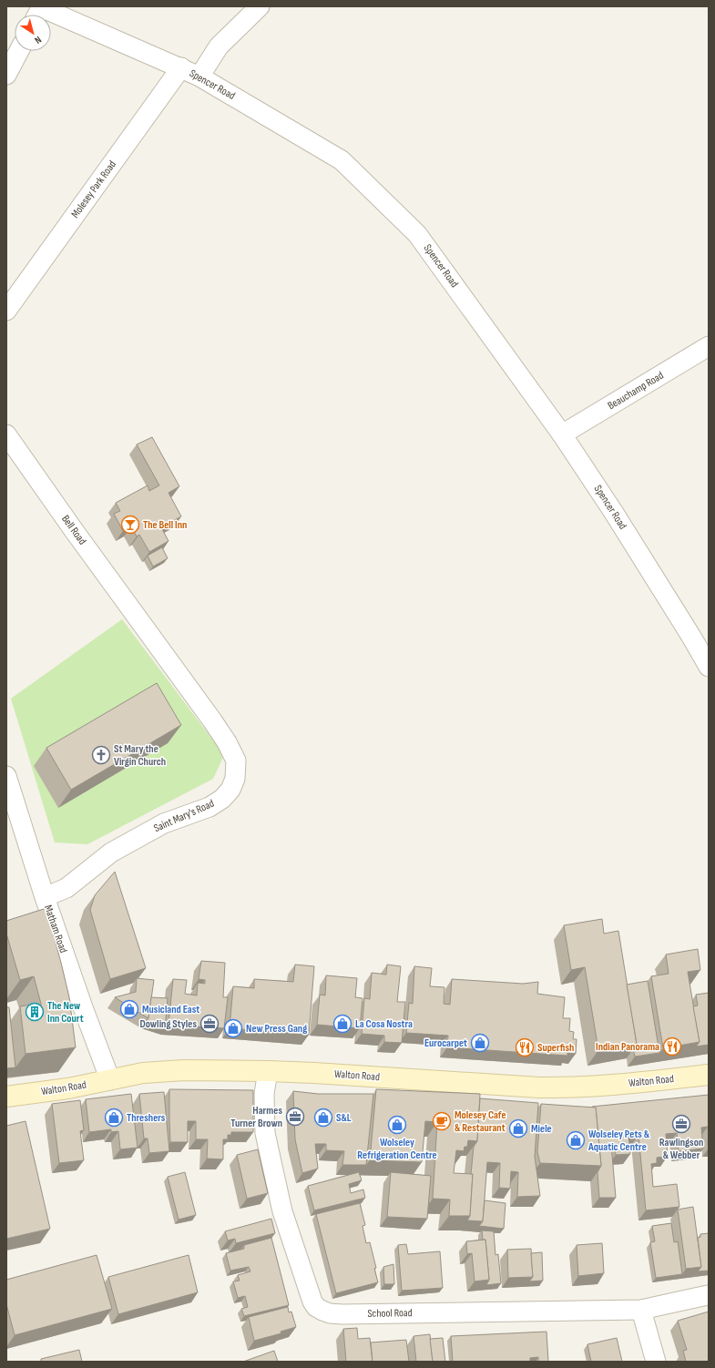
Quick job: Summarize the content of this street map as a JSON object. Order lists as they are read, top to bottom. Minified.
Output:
{"streets":{"main road":["Walton Road"],"street":["Spencer Road","Molesey Park Road","Beauchamp Road","Bell Road","Saint Mary's Road","Matham Road","School Road"]},"crossings":[["Spencer Road","Molesey Park Road"],["Spencer Road","Beauchamp Road"],["Bell Road","Saint Mary's Road"],["Saint Mary's Road","Matham Road"],["Matham Road","Walton Road"],["Walton Road","School Road"]],"places":{"bar":["The Bell Inn"],"church":["St Mary the Virgin Church"],"shop":["Musicland East","La Cosa Nostra","New Press Gang","Eurocarpet","Threshers","S&L","Wolseley Refrigeration Centre","Miele","Wolseley Pets & Aquatic Centre"],"building":["The New Inn Court"],"office":["Dowling Styles","Harmes Turner Brown","Rawlingson & Webber"],"restaurant":["Indian Panorama","Superfish"],"cafe":["Molesey Cafe & Restaurant"]},"north":"bottom right"}
